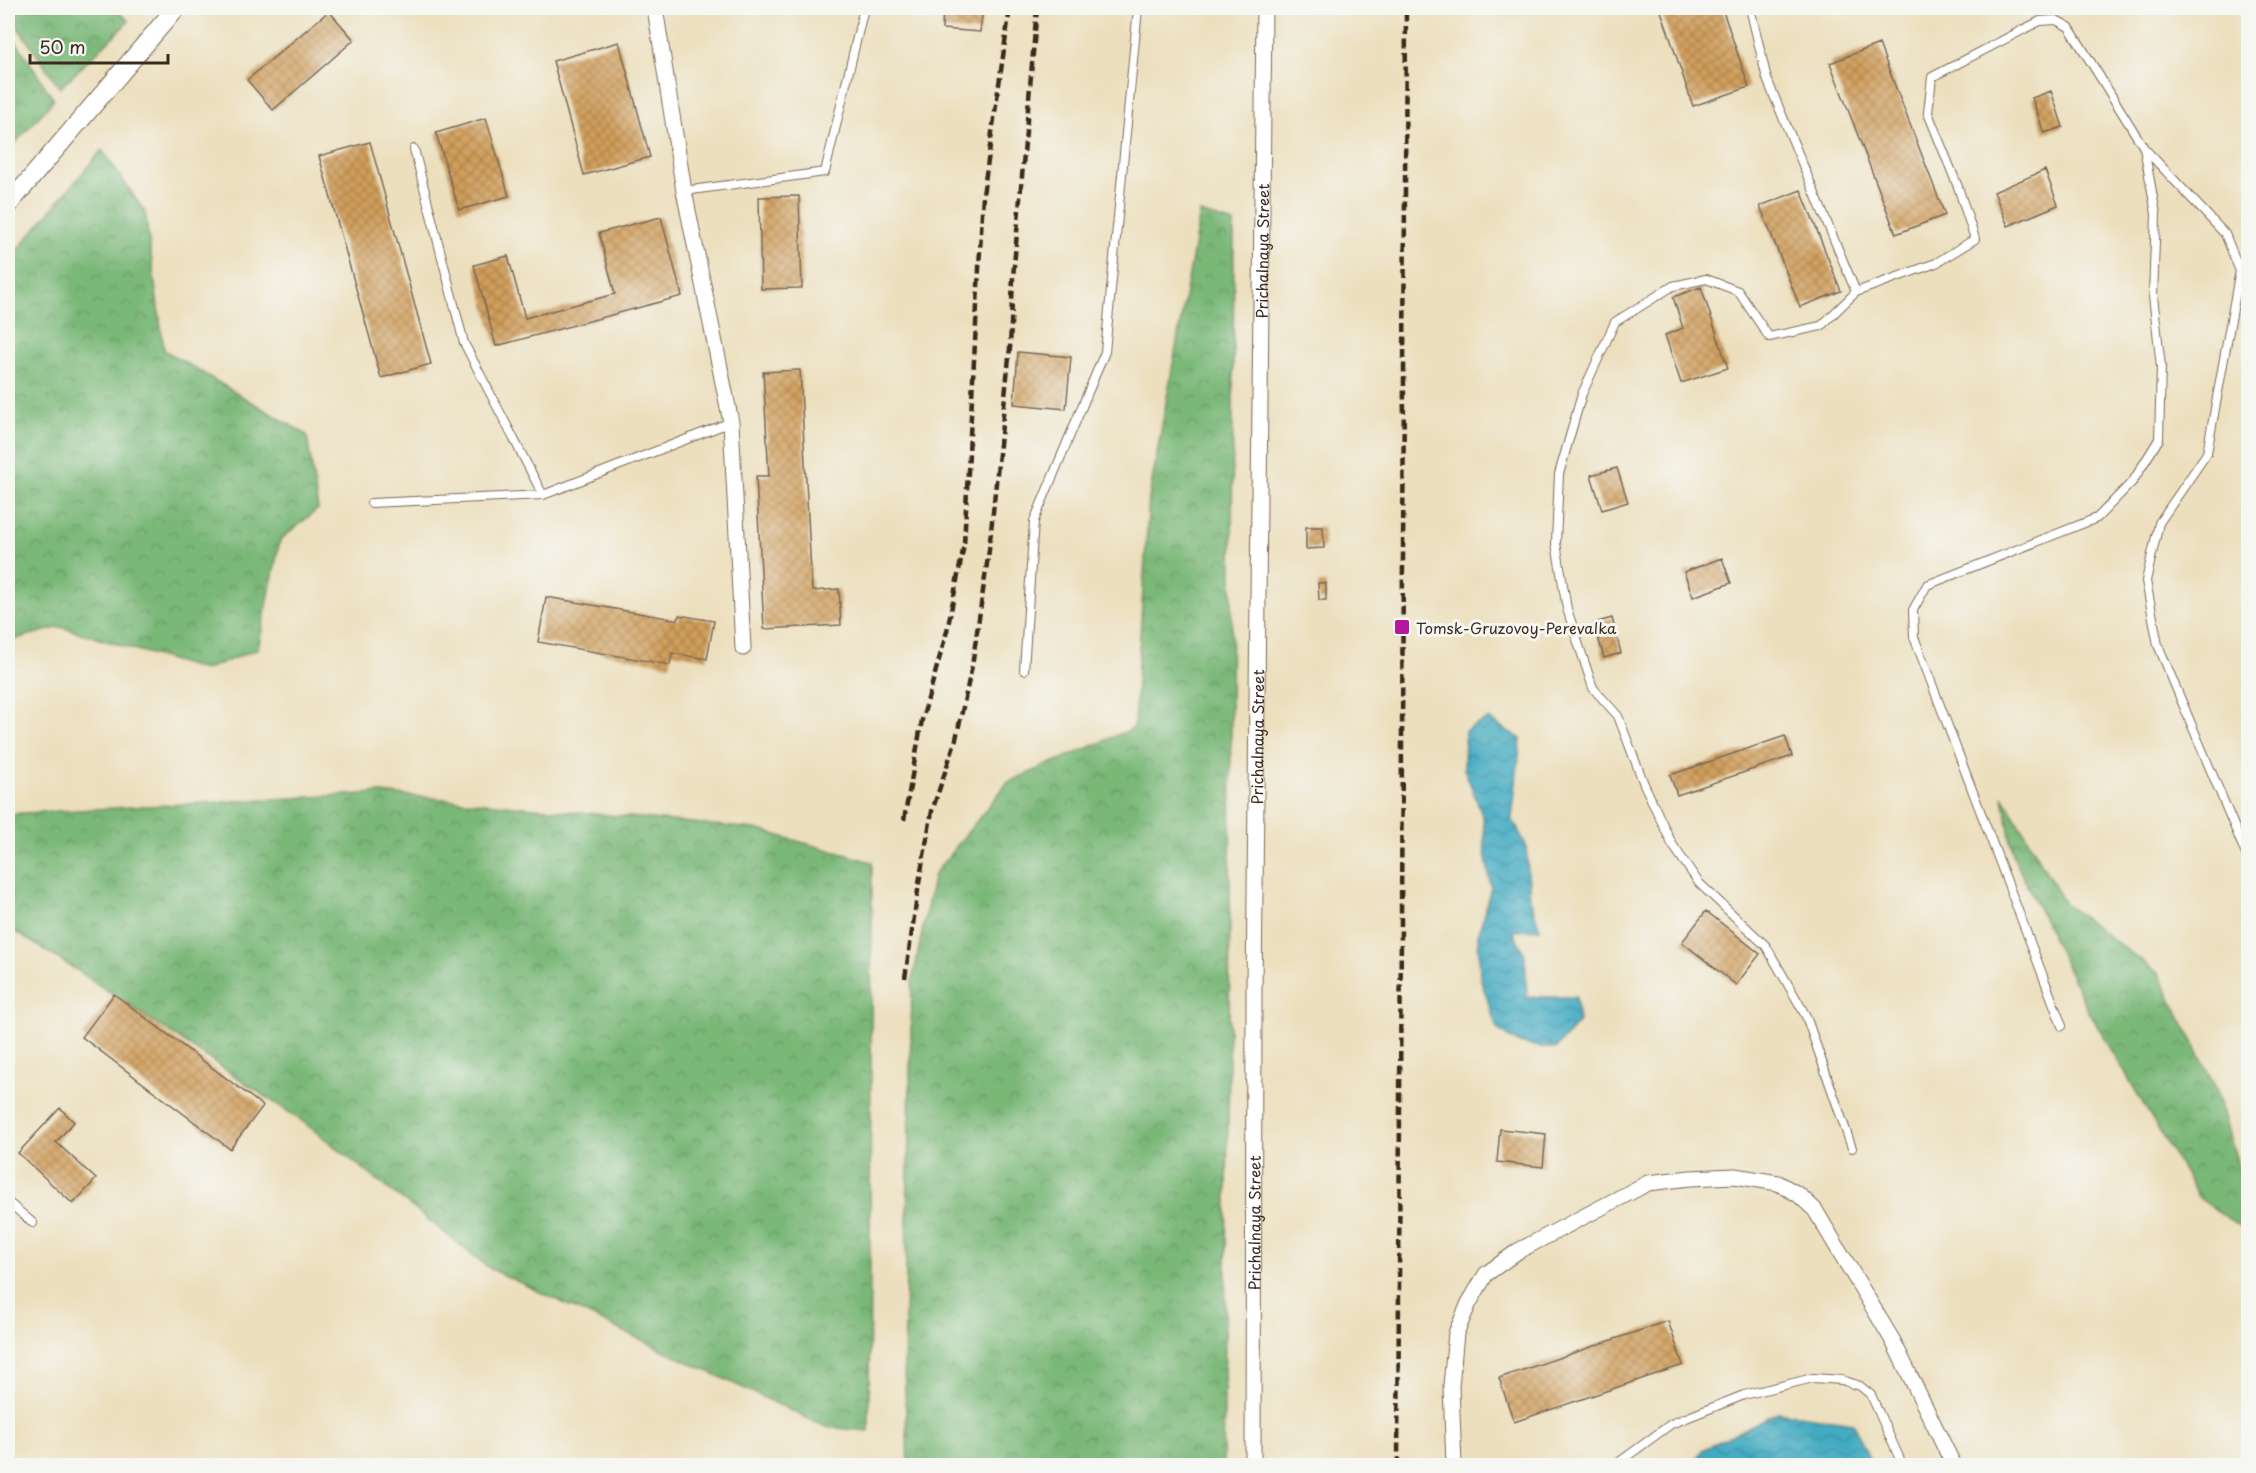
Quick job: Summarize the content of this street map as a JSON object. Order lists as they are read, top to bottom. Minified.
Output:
{"streets":{"street":["Prichalnaya Street"]},"places":{"transit":["Tomsk-Gruzovoy-Perevalka"]},"scale_bar":"50 m"}
